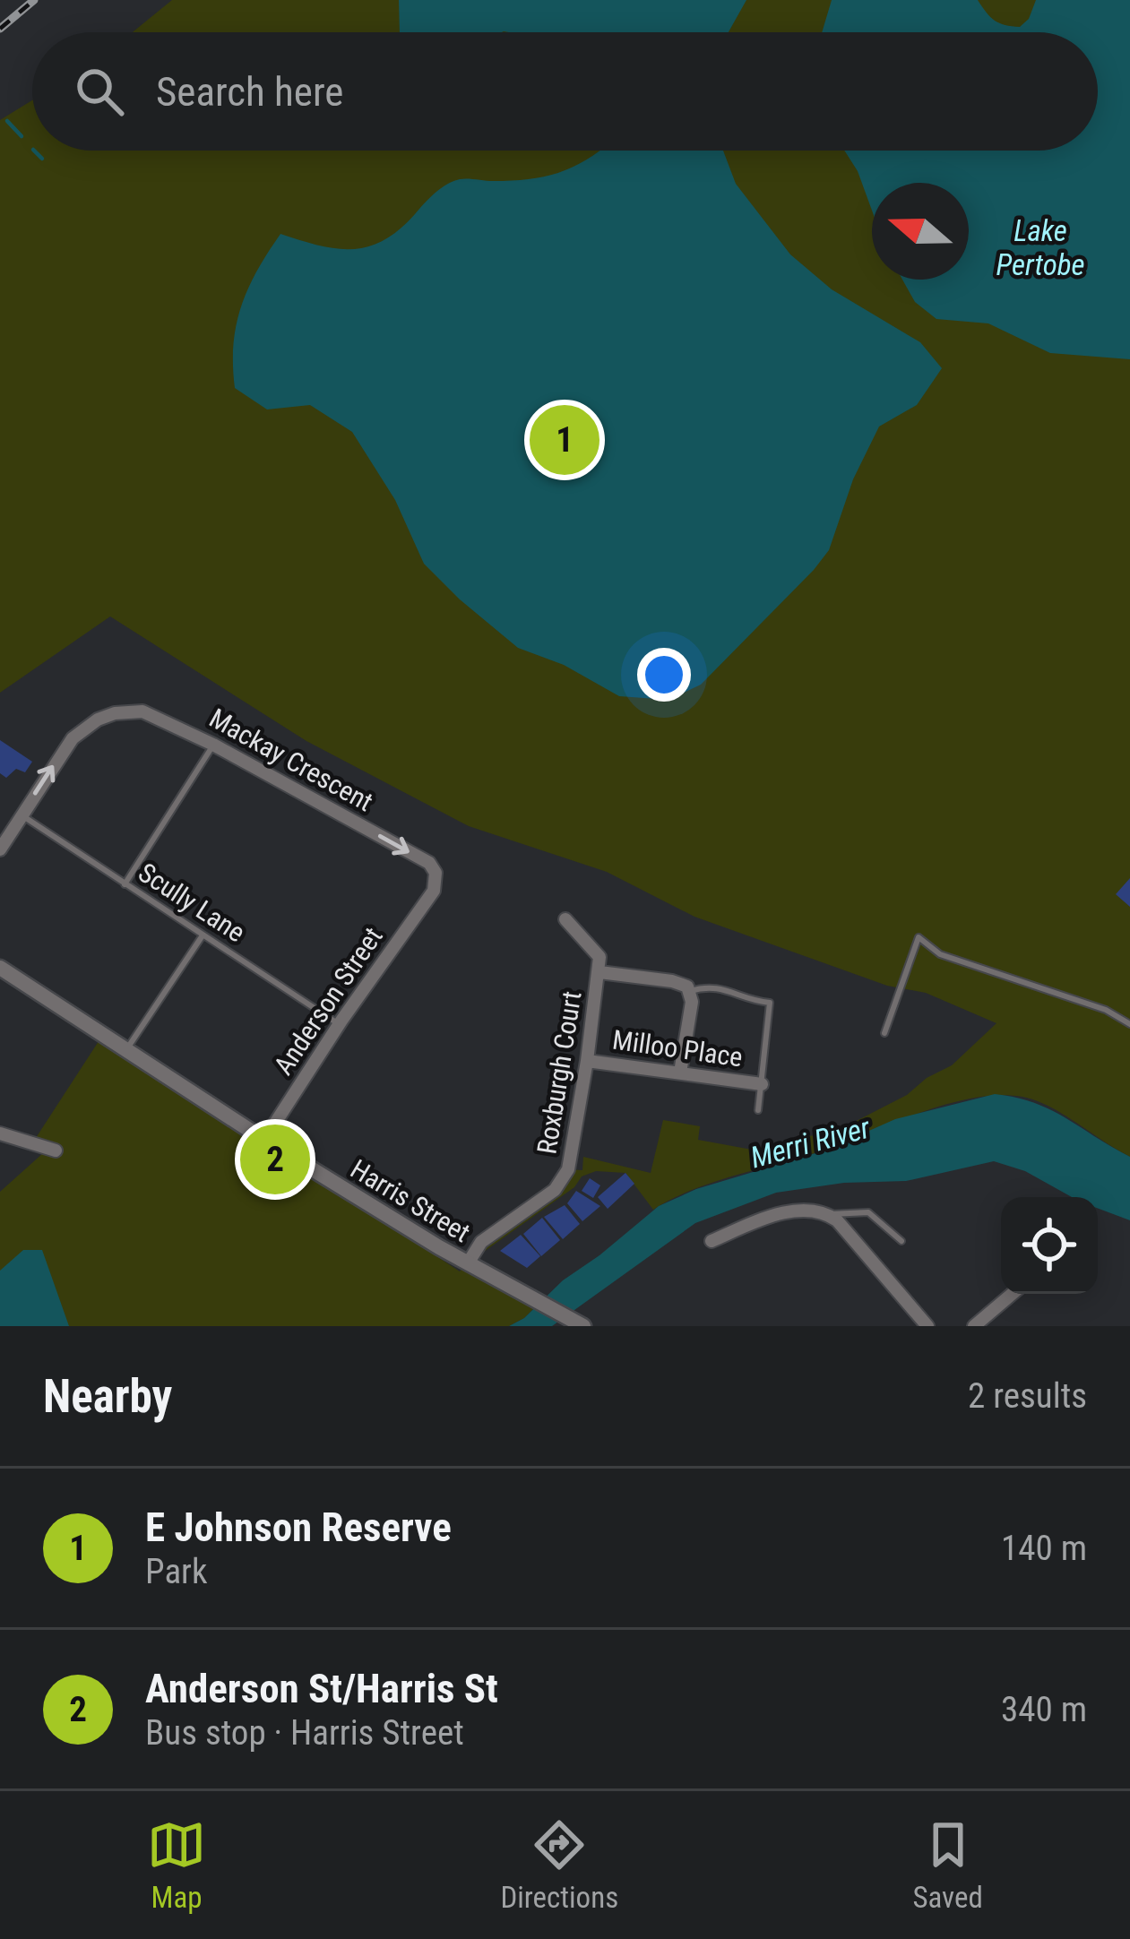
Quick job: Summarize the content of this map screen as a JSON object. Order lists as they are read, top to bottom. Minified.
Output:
{"streets":{"street":["Mackay Crescent","Anderson Street","Milloo Place","Roxburgh Court","Harris Street"],"lane":["Scully Lane"]},"crossings":[["Mackay Crescent","Scully Lane"],["Mackay Crescent","Anderson Street"],["Scully Lane","Anderson Street"],["Anderson Street","Harris Street"],["Milloo Place","Roxburgh Court"],["Roxburgh Court","Harris Street"]],"one_way":["Mackay Crescent"],"water":["Lake Pertobe","Merri River"],"north":"left","page":{"search":"Search here","pins":["1","2"],"heading":["Nearby","2 results"],"list":[{"mark":"1","name":"E Johnson Reserve","note":"Park","value":"140 m"},{"mark":"2","name":"Anderson St/Harris St","note":"Bus stop · Harris Street","value":"340 m"}],"nav":["Map","Directions","Saved"]}}
